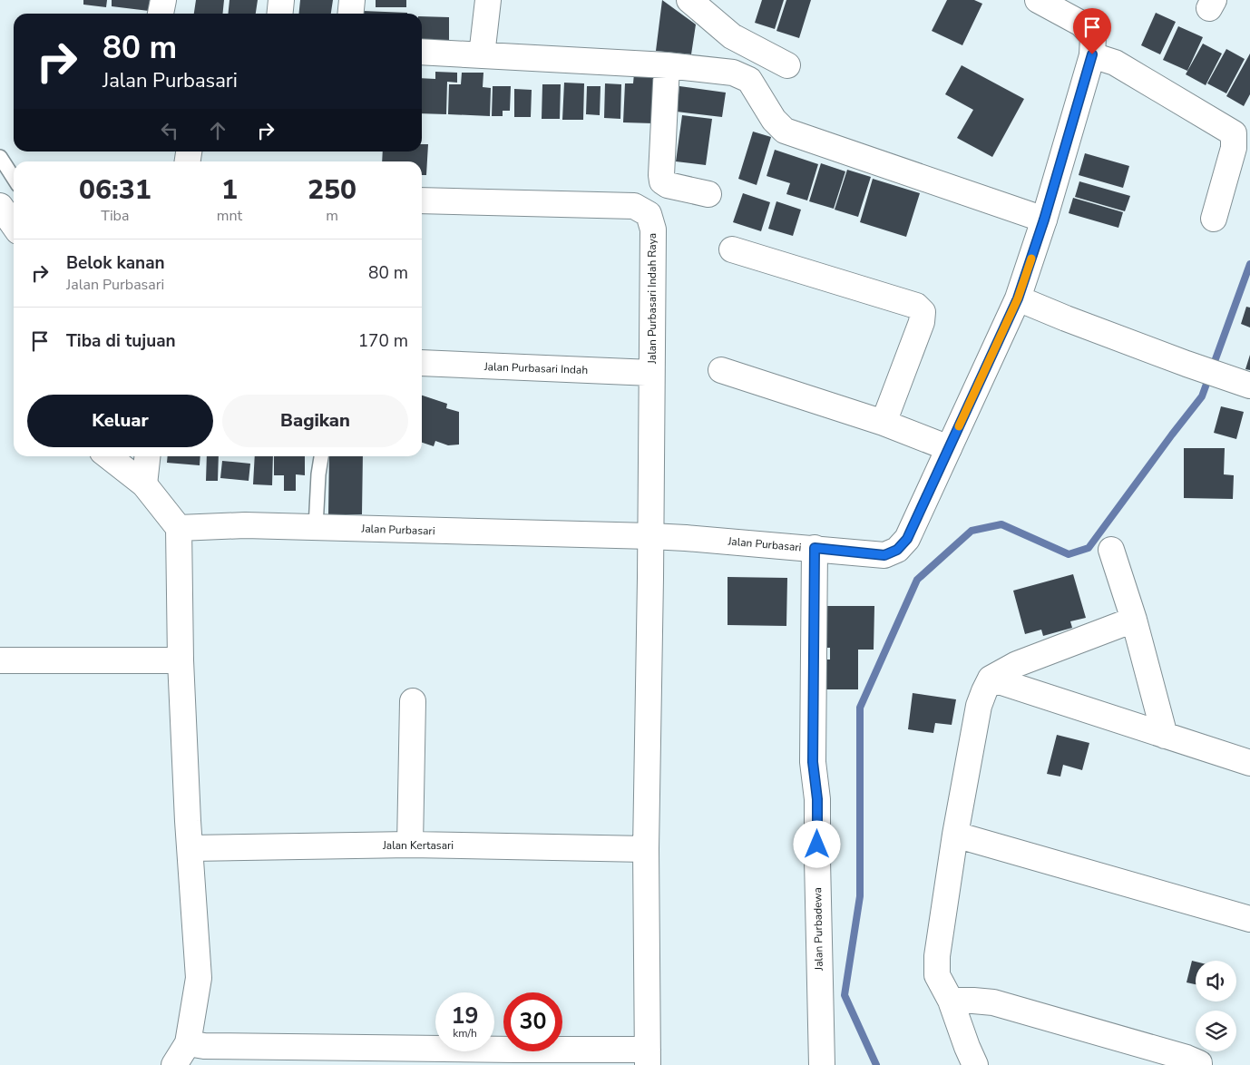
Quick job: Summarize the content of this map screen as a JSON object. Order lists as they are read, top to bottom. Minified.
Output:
{"streets":{"street":["Jalan Purbasari Indah Raya","Jalan Purbasari Indah","Jalan Purbasari","Jalan Kertasari","Jalan Purbadewa"]},"crossings":[["Jalan Purbasari Indah Raya","Jalan Purbasari Indah"],["Jalan Purbasari Indah Raya","Jalan Purbasari"],["Jalan Purbasari Indah Raya","Jalan Kertasari"],["Jalan Purbasari","Jalan Purbadewa"]],"page":{"turn":["80 m","Jalan Purbasari"],"eta":["06:31","Tiba","1","mnt","250","m"],"list":[{"name":"Belok kanan","note":"Jalan Purbasari","value":"80 m"},{"name":"Tiba di tujuan","value":"170 m"}],"buttons":["Keluar","Bagikan"],"speed":"19 km/h","limit":"30"}}
